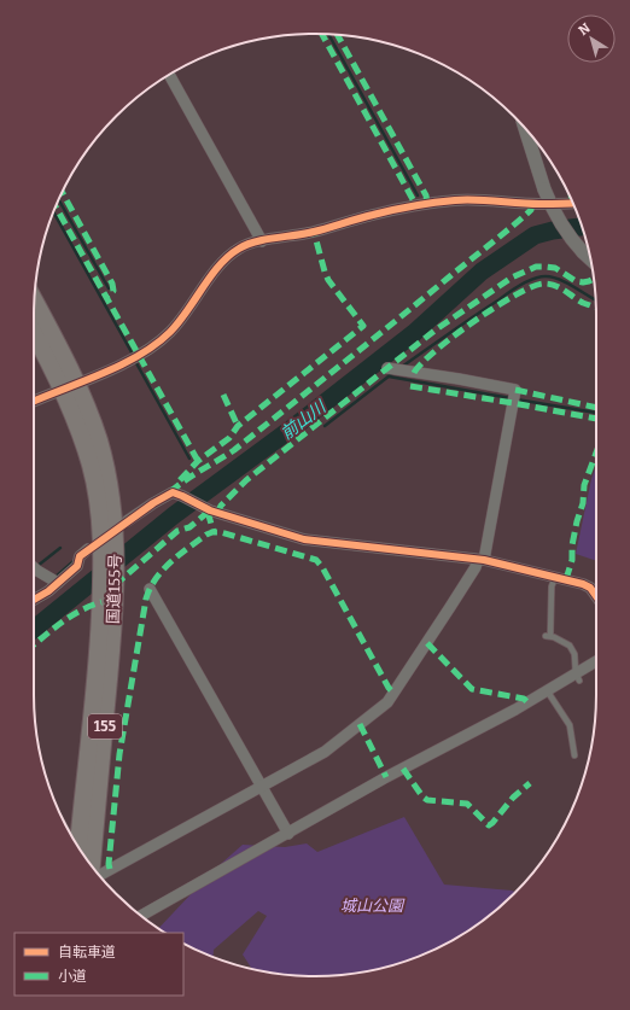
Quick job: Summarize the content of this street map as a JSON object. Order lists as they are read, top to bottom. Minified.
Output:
{"streets":{"highway":["国道155号","155"]},"water":["前山川"],"parks":["城山公園"],"legend":["自転車道","小道"],"north":"top left"}
